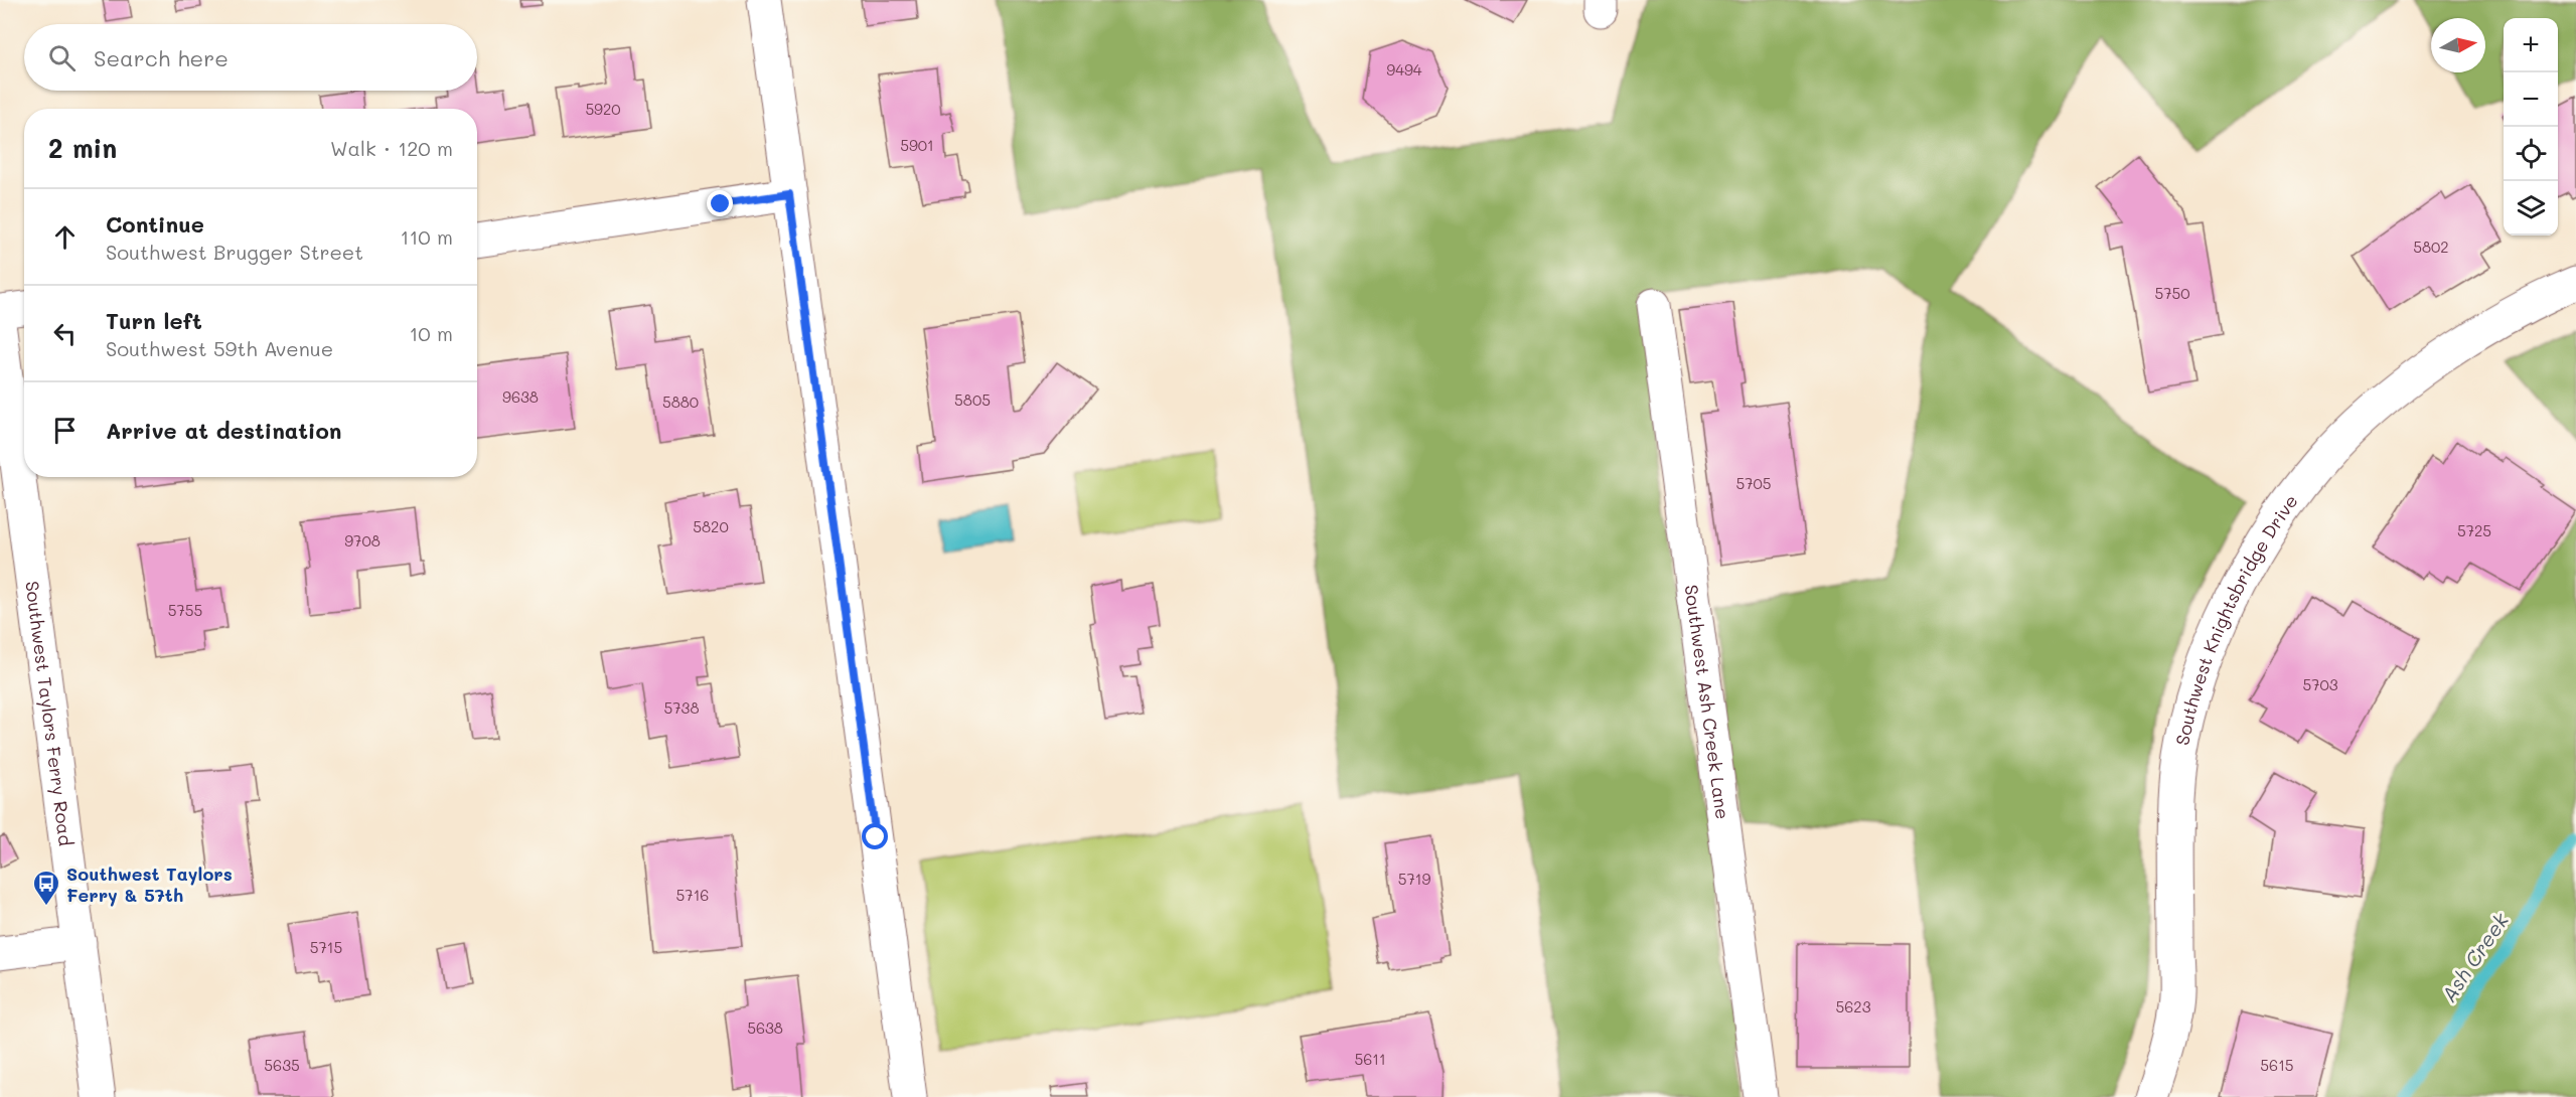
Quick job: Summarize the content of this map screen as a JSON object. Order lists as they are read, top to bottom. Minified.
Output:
{"streets":{"street":["Southwest Knightsbridge Drive","Southwest Ash Creek Lane","Southwest Taylors Ferry Road"]},"water":["Ash Creek"],"places":{"bus stop":["Southwest Taylors Ferry & 57th"]},"house_numbers":["9494","5920","5901","5802","5750","9638","5805","5880","5705","5820","5725","9708","5755","5703","5738","5719","5716","5715","5623","5638","5611","5635","5615"],"north":"right","page":{"map_buttons":["+","−"],"search":"Search here","heading":["2 min","Walk · 120 m"],"list":[["Continue","Southwest Brugger Street","110 m"],["Turn left","Southwest 59th Avenue","10 m"],"Arrive at destination"]}}
